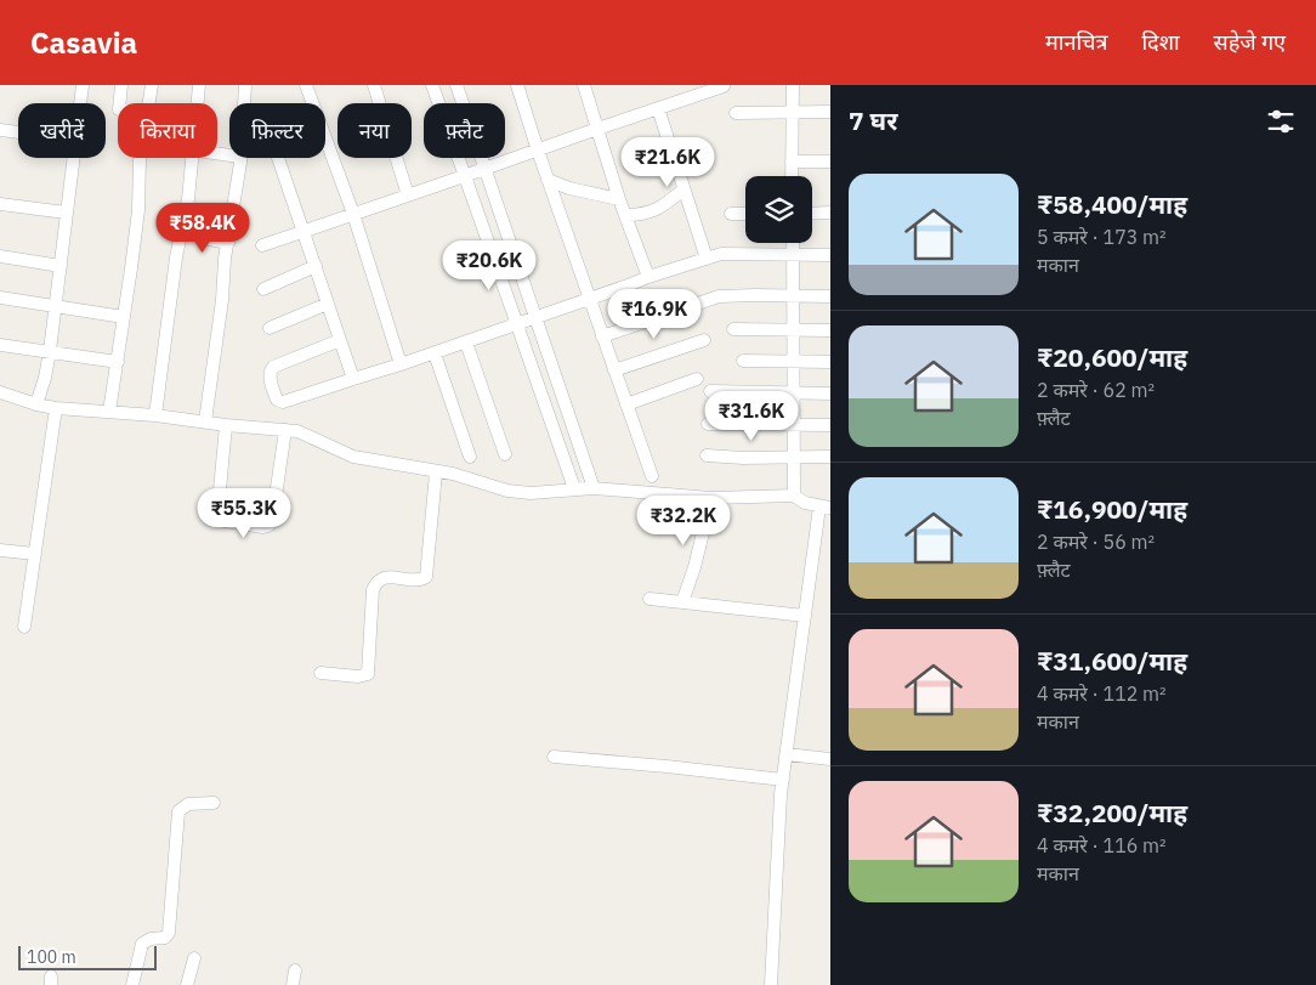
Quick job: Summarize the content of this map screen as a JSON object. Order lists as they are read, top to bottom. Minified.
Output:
{"scale_bar":"100 m","page":{"header":"Casavia","nav":["मानचित्र","दिशा","सहेजे गए"],"heading":"7 घर","chip":["खरीदें","किराया","फ़िल्टर","नया","फ़्लैट"],"price":["₹21.6K","₹58.4K","₹20.6K","₹16.9K","₹31.6K","₹55.3K","₹32.2K"],"list":[{"name":"₹58,400/माह","note":"5 कमरे · 173 m² · मकान"},{"name":"₹20,600/माह","note":"2 कमरे · 62 m² · फ़्लैट"},{"name":"₹16,900/माह","note":"2 कमरे · 56 m² · फ़्लैट"},{"name":"₹31,600/माह","note":"4 कमरे · 112 m² · मकान"},{"name":"₹32,200/माह","note":"4 कमरे · 116 m² · मकान"}],"scale":"100 m"}}
